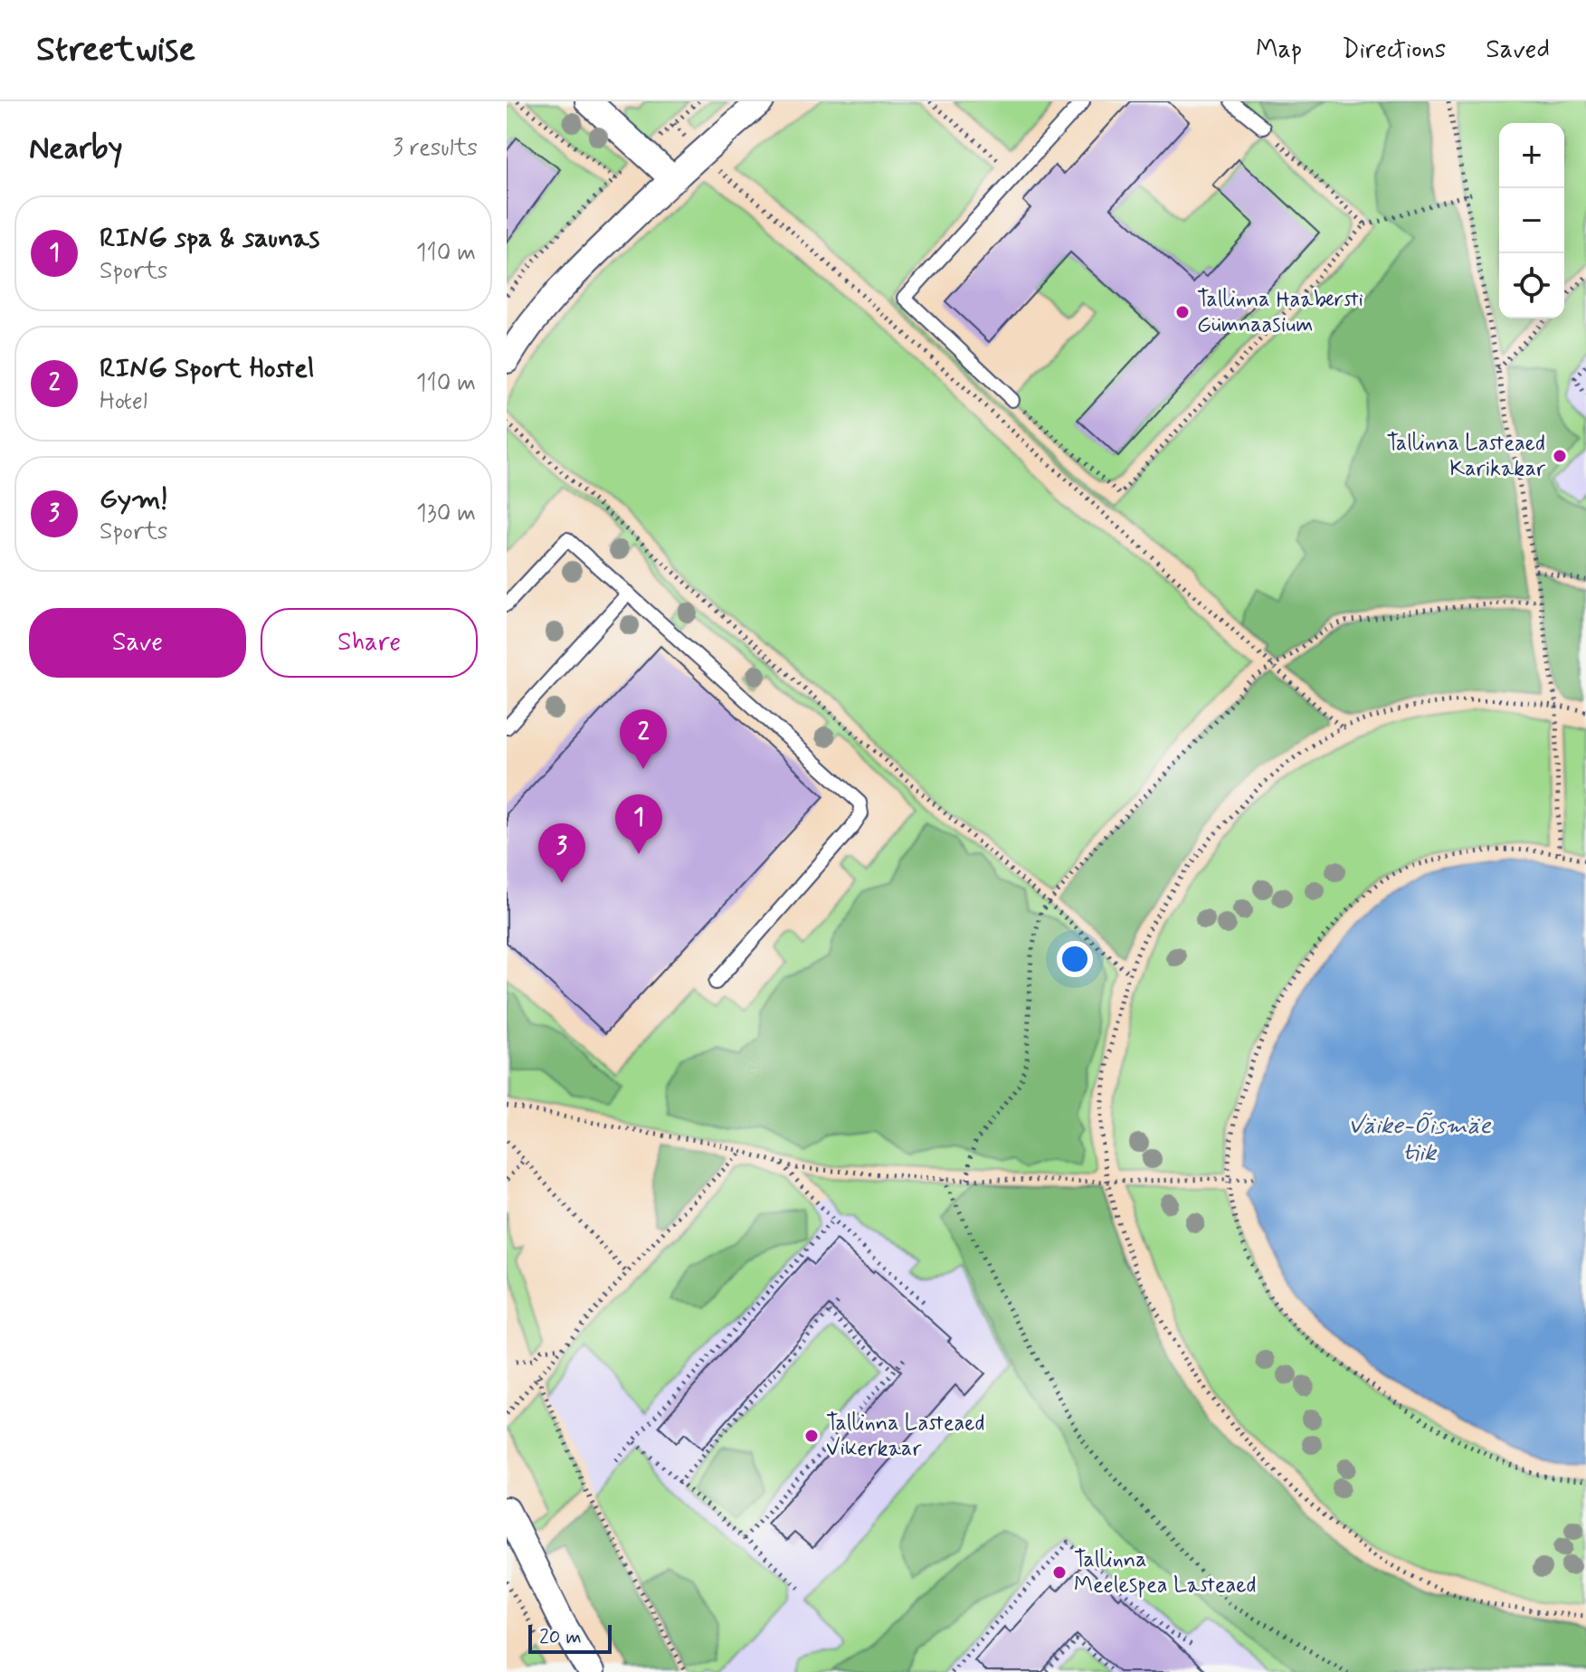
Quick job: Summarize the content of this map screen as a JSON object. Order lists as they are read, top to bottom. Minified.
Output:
{"water":["Väike-Õismäe tiik"],"places":["Tallinna Haabersti Gümnaasium","Tallinna Lasteaed Karikakar","Tallinna Lasteaed Vikerkaar","Tallinna Meelespea Lasteaed"],"scale_bar":"20 m","page":{"header":"Streetwise","nav":["Map","Directions","Saved"],"heading":["Nearby","3 results"],"map_buttons":["+","−"],"list":[{"mark":"1","name":"RING spa & saunas","note":"Sports","value":"110 m"},{"mark":"2","name":"RING Sport Hostel","note":"Hotel","value":"110 m"},{"mark":"3","name":"Gym!","note":"Sports","value":"130 m"}],"buttons":["Save","Share"],"pins":["2","1","3"],"scale":"20 m"}}
